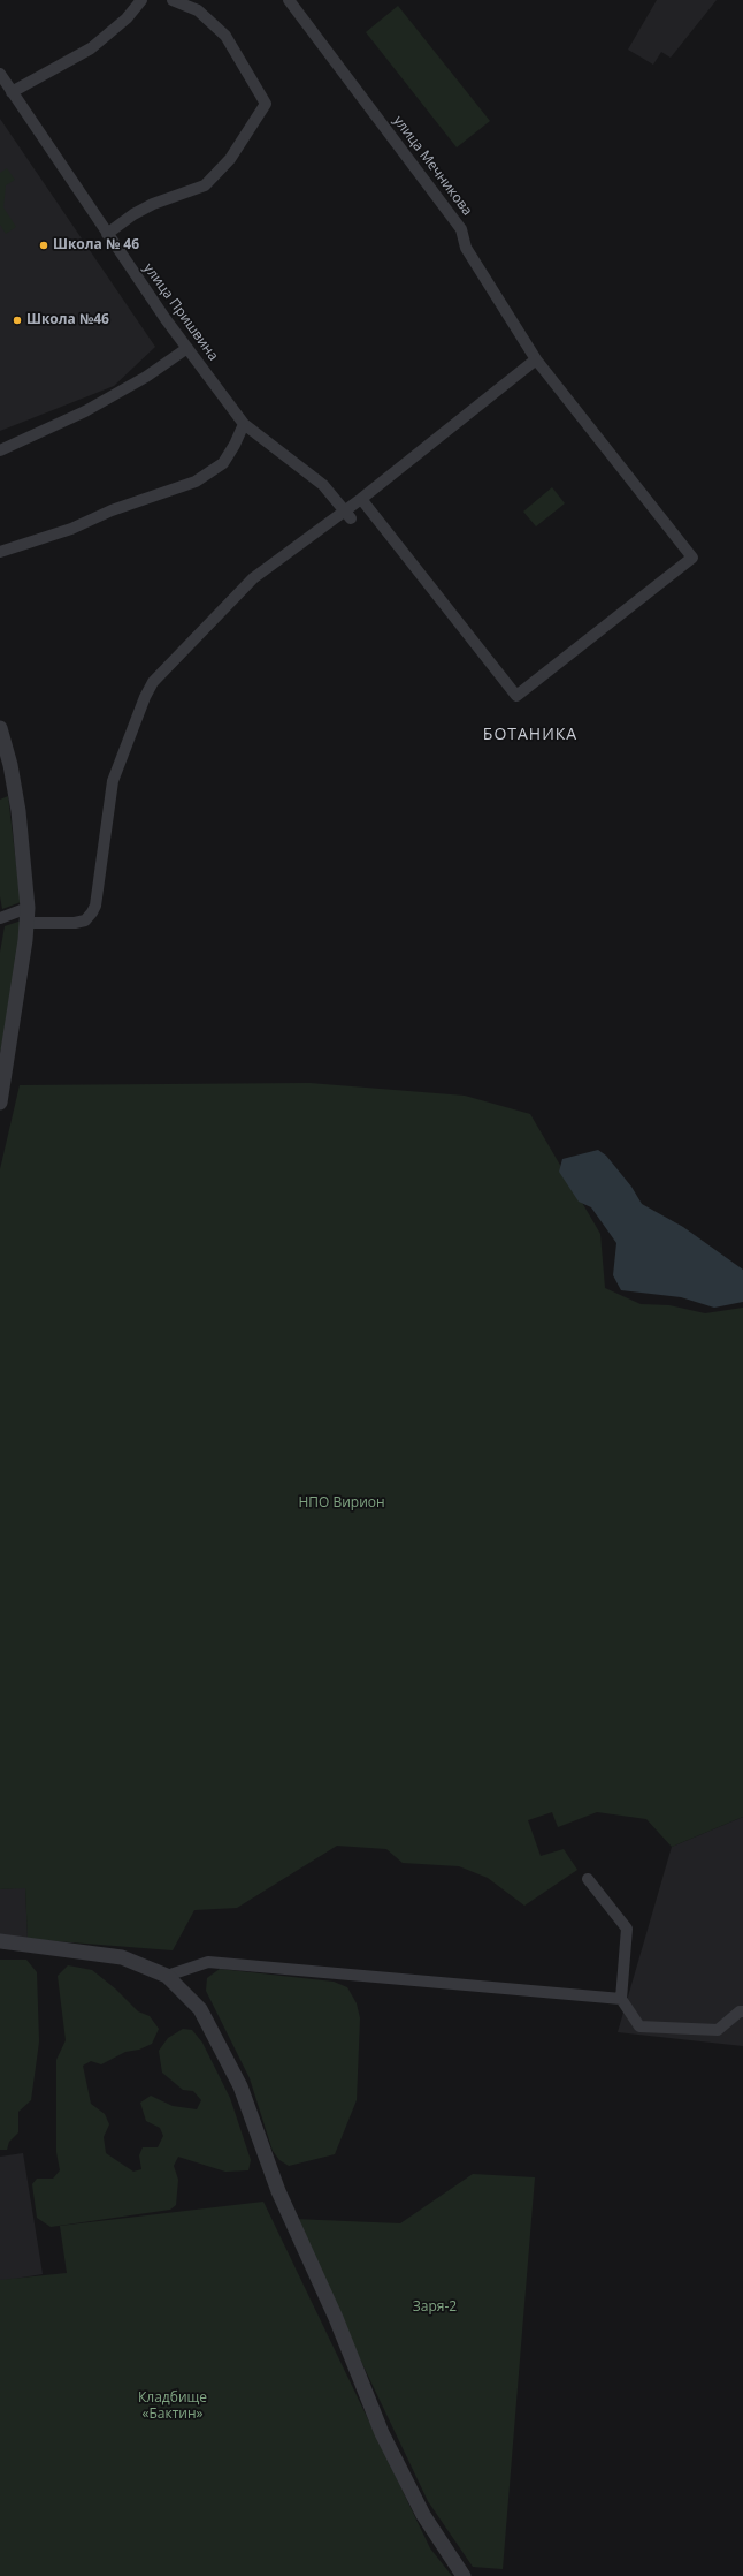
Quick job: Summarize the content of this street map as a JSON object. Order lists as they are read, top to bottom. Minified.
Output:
{"streets":{"street":["улица Мечникова","улица Пришвина"]},"districts":["БОТАНИКА"],"parks":["НПО Вирион","Заря-2","Кладбище «Бактин»"],"places":["Школа № 46","Школа №46"]}
